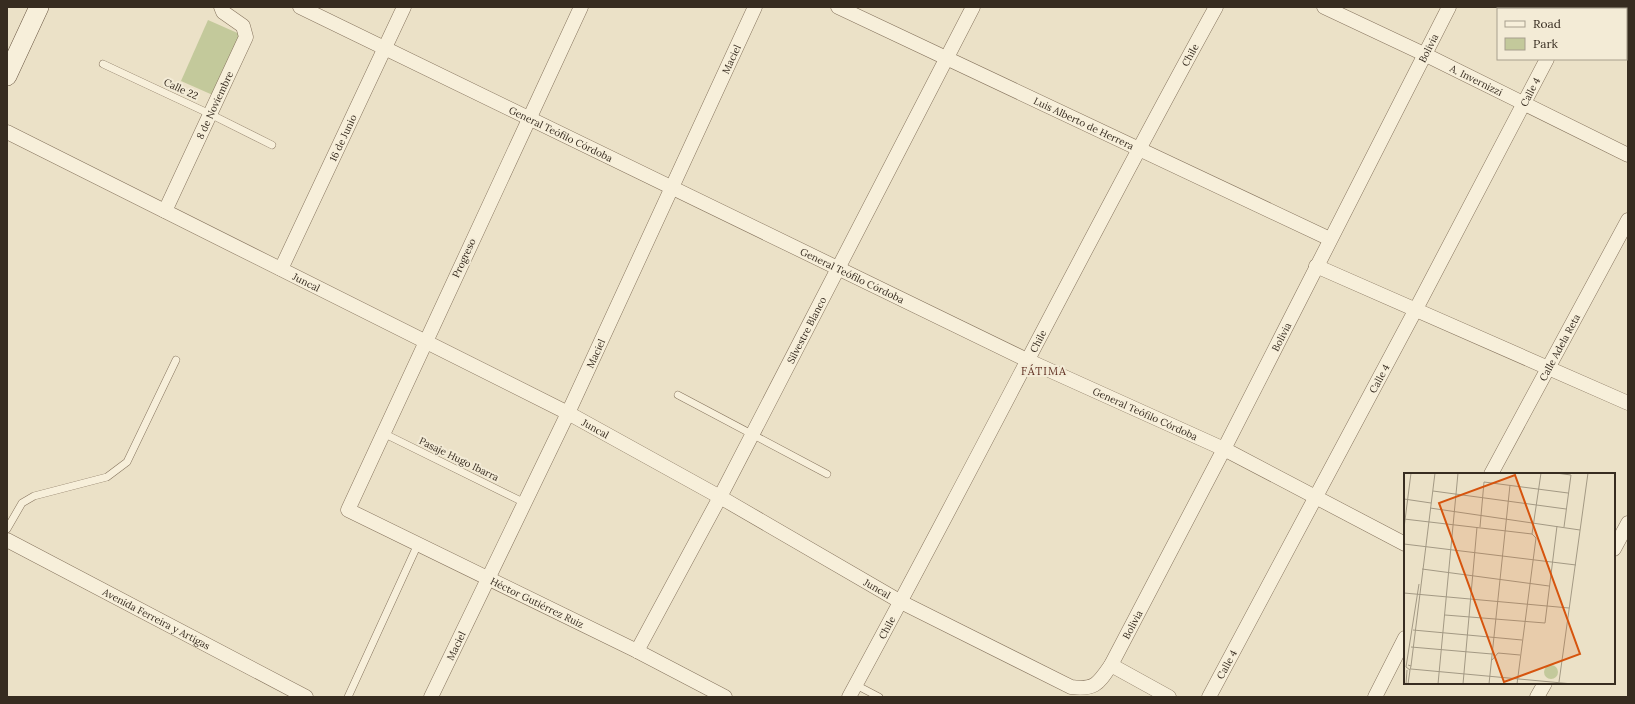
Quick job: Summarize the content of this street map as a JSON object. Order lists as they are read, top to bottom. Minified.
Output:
{"streets":{"street":["Bolivia","Chile","Maciel","A. Invernizzi","Calle 4","8 de Noviembre","Luis Alberto de Herrera","General Teófilo Córdoba","16 de Junio","Progreso","Juncal","Silvestre Blanco","Calle Adela Reta","Héctor Gutiérrez Ruiz","Avenida Ferreira y Artigas"],"lane":["Calle 22","Pasaje Hugo Ibarra"]},"crossings":[["Bolivia","A. Invernizzi"],["Bolivia","Luis Alberto de Herrera"],["Bolivia","General Teófilo Córdoba"],["Bolivia","Juncal"],["Chile","Luis Alberto de Herrera"],["Chile","General Teófilo Córdoba"],["Chile","Juncal"],["Maciel","General Teófilo Córdoba"],["Maciel","Juncal"],["Maciel","Pasaje Hugo Ibarra"],["Maciel","Héctor Gutiérrez Ruiz"],["A. Invernizzi","Calle 4"],["Calle 22","8 de Noviembre"],["Calle 4","General Teófilo Córdoba"],["8 de Noviembre","Juncal"],["Luis Alberto de Herrera","Silvestre Blanco"],["General Teófilo Córdoba","16 de Junio"],["General Teófilo Córdoba","Progreso"],["General Teófilo Córdoba","Silvestre Blanco"],["16 de Junio","Juncal"],["Progreso","Juncal"],["Progreso","Pasaje Hugo Ibarra"],["Progreso","Héctor Gutiérrez Ruiz"],["Juncal","Silvestre Blanco"],["Silvestre Blanco","Héctor Gutiérrez Ruiz"]],"districts":["FÁTIMA"],"legend":["Road","Park"]}
